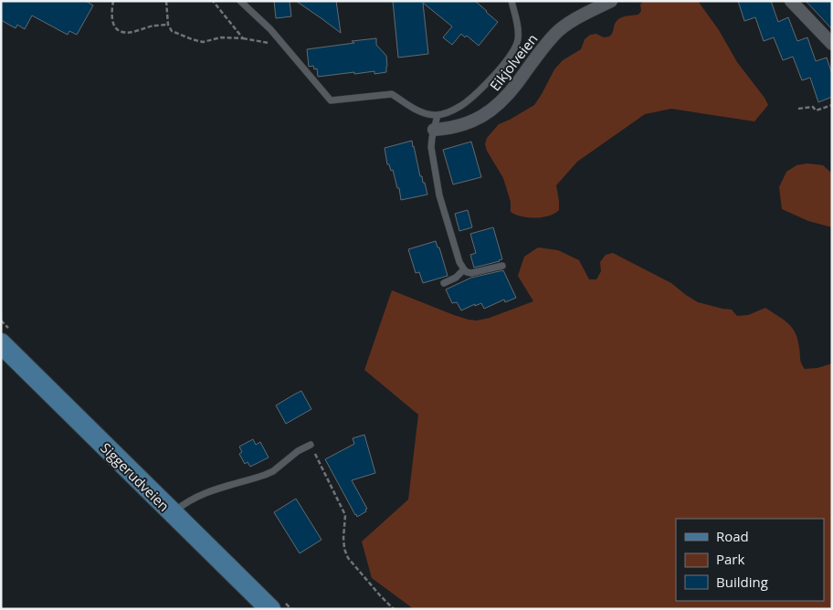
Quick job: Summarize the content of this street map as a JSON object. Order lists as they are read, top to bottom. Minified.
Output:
{"streets":{"main road":["Siggerudveien"],"street":["Eikjolveien"]},"legend":["Road","Park","Building"]}
